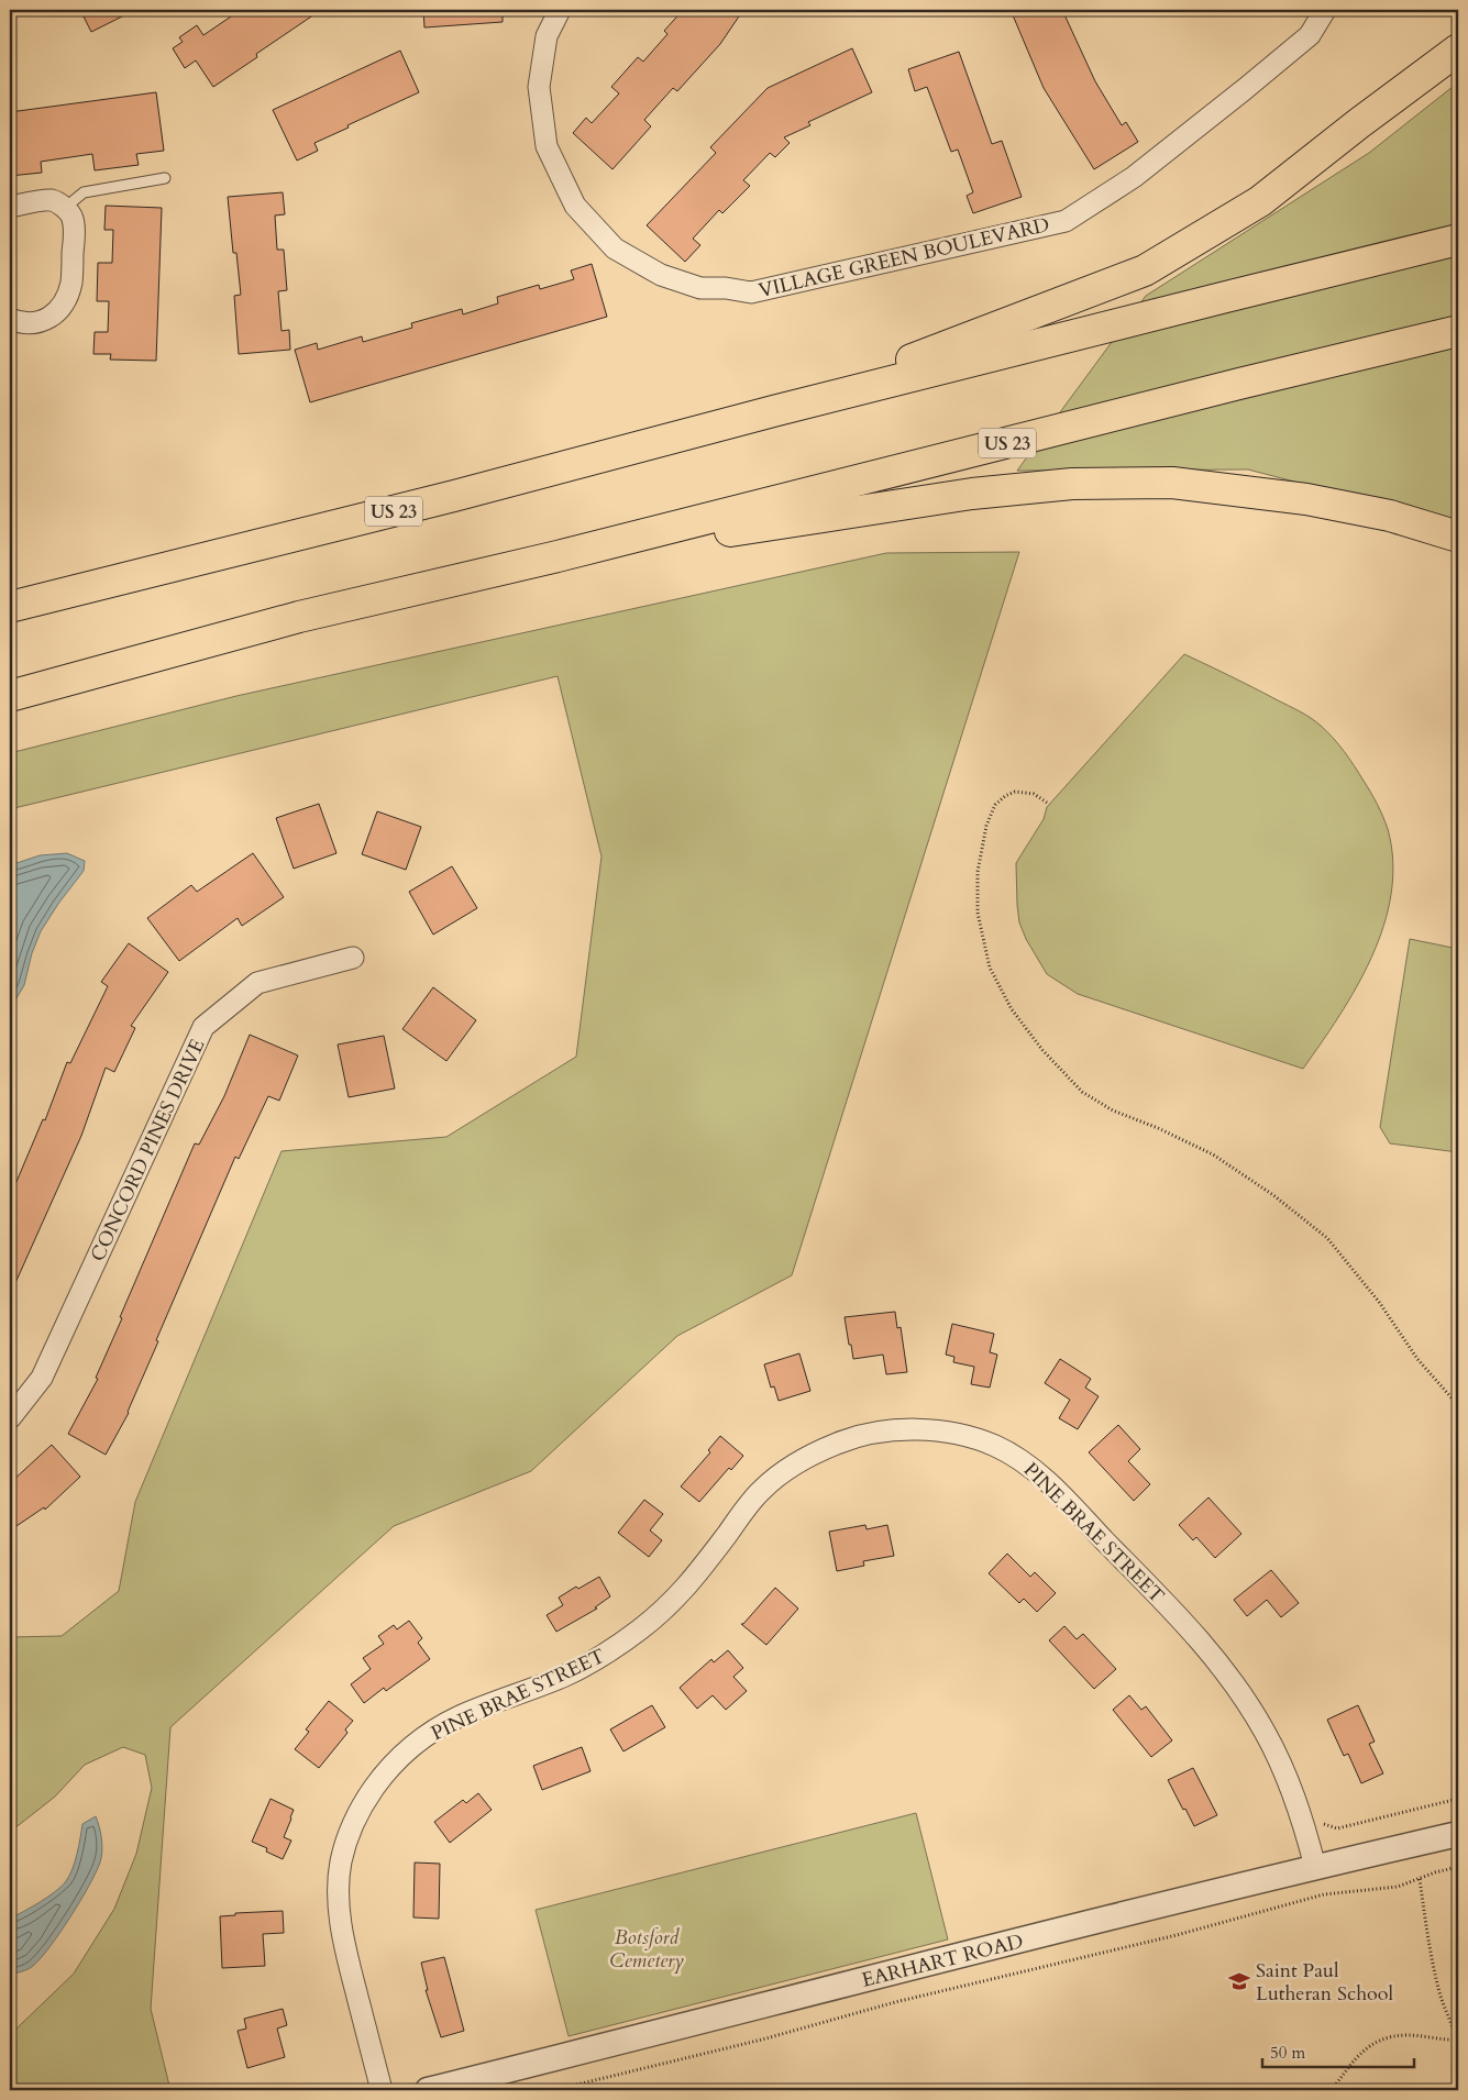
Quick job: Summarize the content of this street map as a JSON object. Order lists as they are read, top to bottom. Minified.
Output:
{"streets":{"highway":["US 23"],"street":["VILLAGE GREEN BOULEVARD","CONCORD PINES DRIVE","PINE BRAE STREET","EARHART ROAD"]},"crossings":[["PINE BRAE STREET","EARHART ROAD"]],"parks":["Botsford Cemetery"],"places":{"school or university":["Saint Paul Lutheran School"]},"scale_bar":"50 m"}
